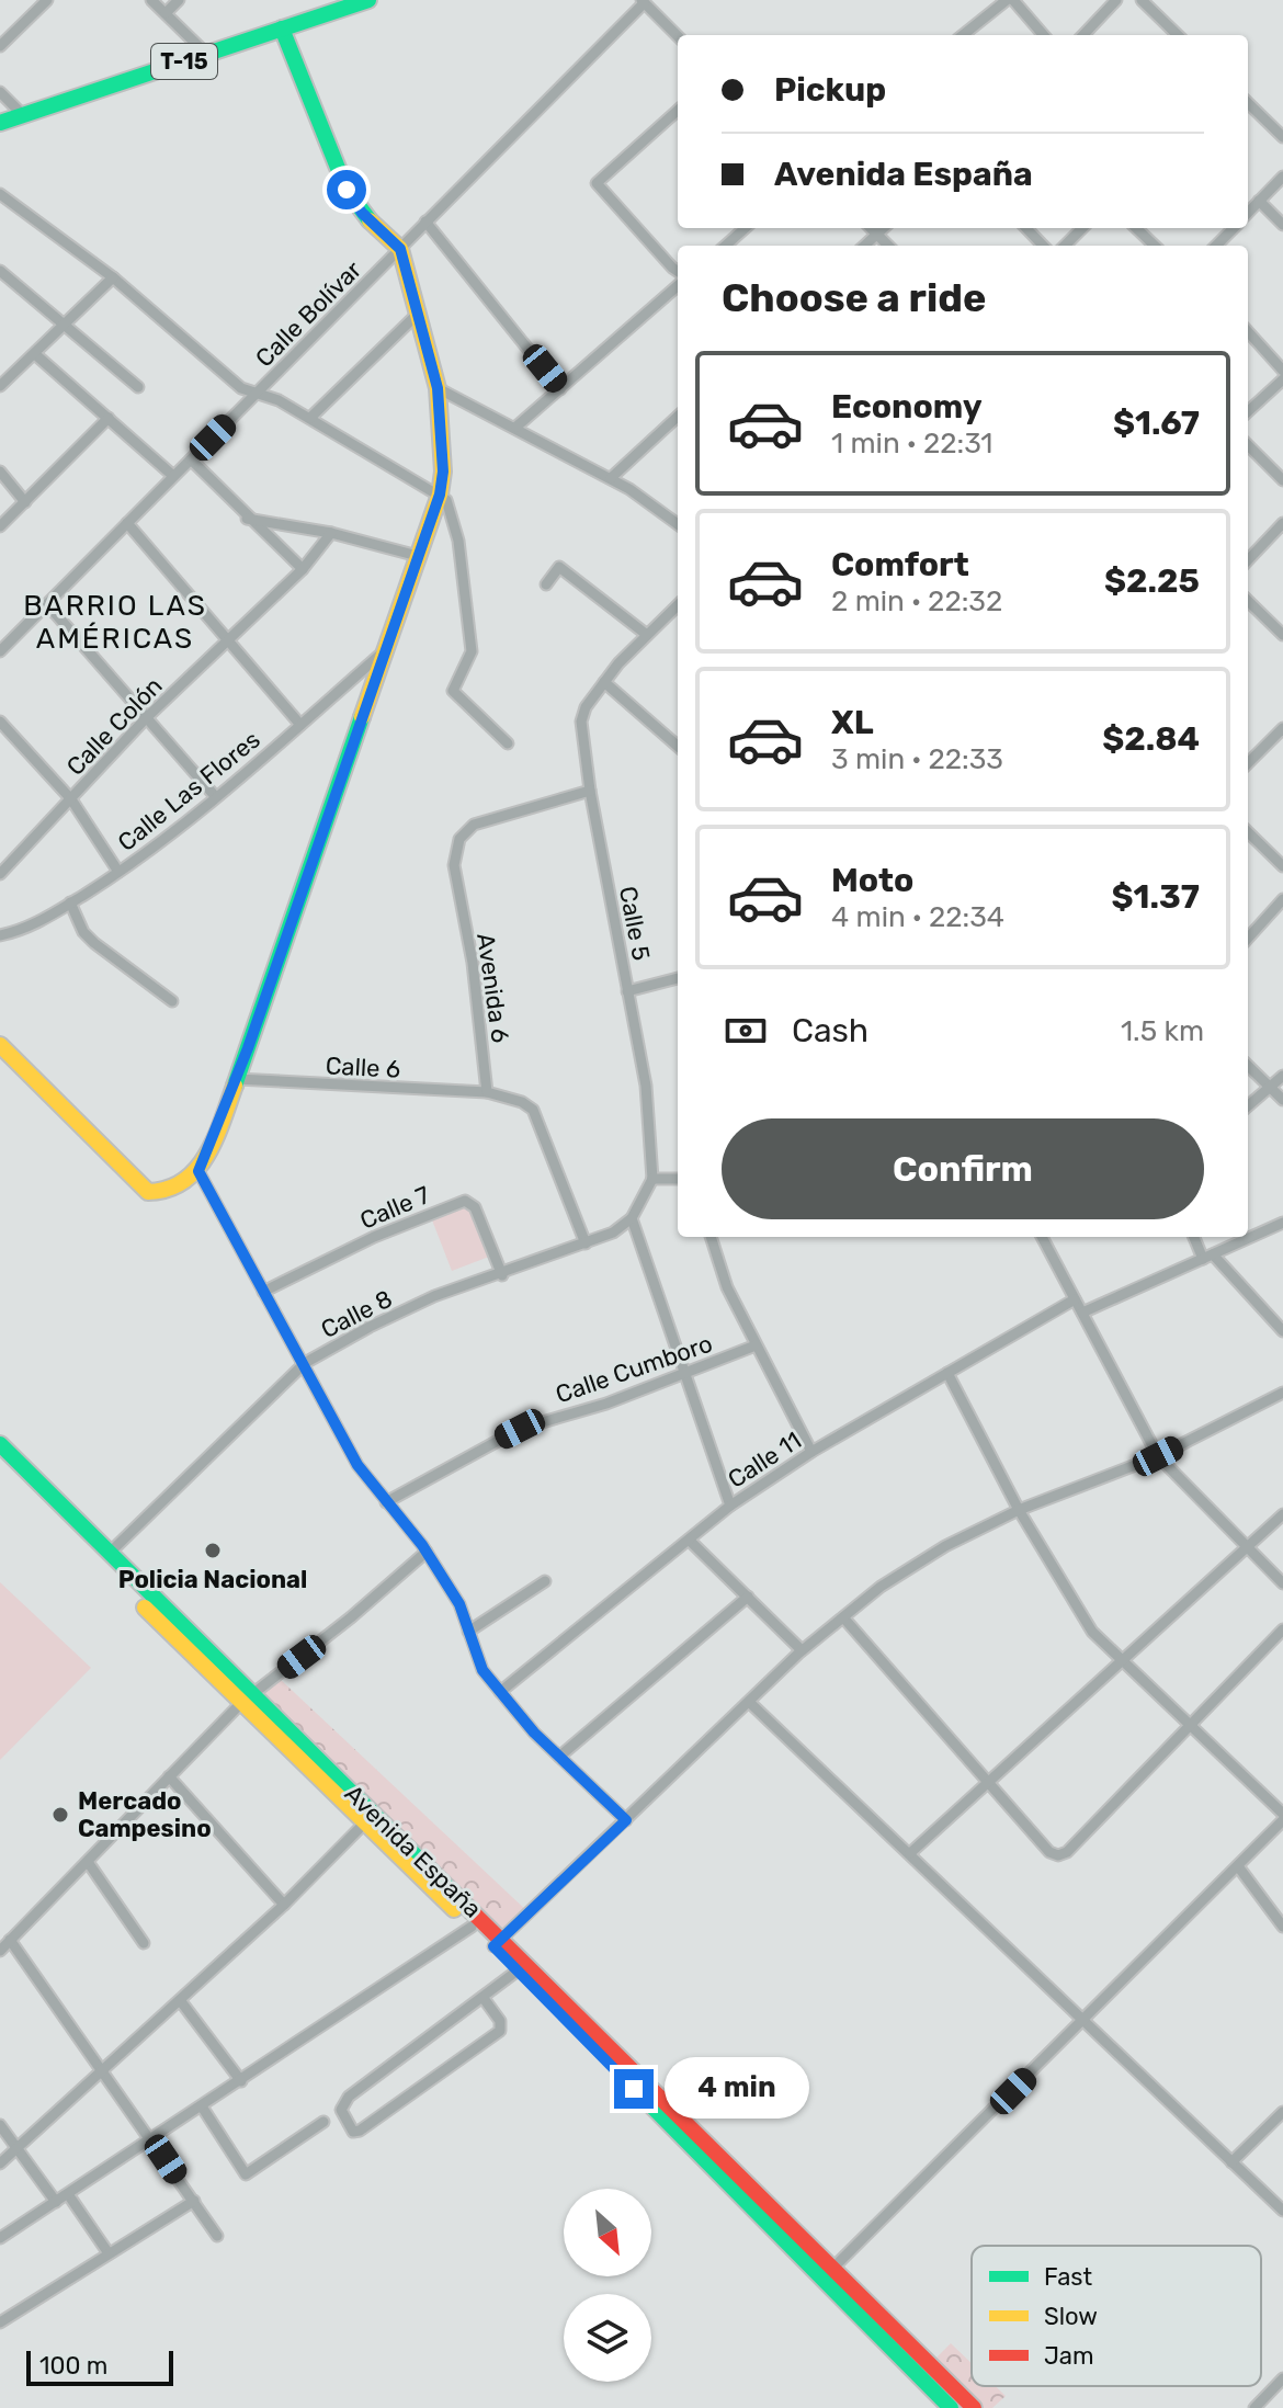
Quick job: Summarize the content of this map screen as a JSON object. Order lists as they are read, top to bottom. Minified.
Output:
{"streets":{"main road":["T-15","Avenida España"],"street":["Calle Bolívar","Calle Colón","Calle Las Flores","Calle 5","Avenida 6","Calle 6","Calle 7","Calle 8","Calle Cumboro","Calle 11"]},"crossings":[["Calle 5","Avenida 6"],["Avenida 6","Calle 6"],["Calle 7","Calle 8"],["Calle 8","Avenida España"]],"districts":["BARRIO LAS AMÉRICAS"],"places":["Policia Nacional","Mercado Campesino"],"legend":["Fast","Slow","Jam"],"scale_bar":"100 m","north":"bottom right","page":{"banner":["Pickup","Avenida España"],"heading":"Choose a ride","list":[{"name":"Economy","note":"1 min · 22:31","value":"$1.67"},{"name":"Comfort","note":"2 min · 22:32","value":"$2.25"},{"name":"XL","note":"3 min · 22:33","value":"$2.84"},{"name":"Moto","note":"4 min · 22:34","value":"$1.37"}],"pay":["Cash","1.5 km"],"buttons":"Confirm","bubble":"4 min","scale":"100 m"}}
